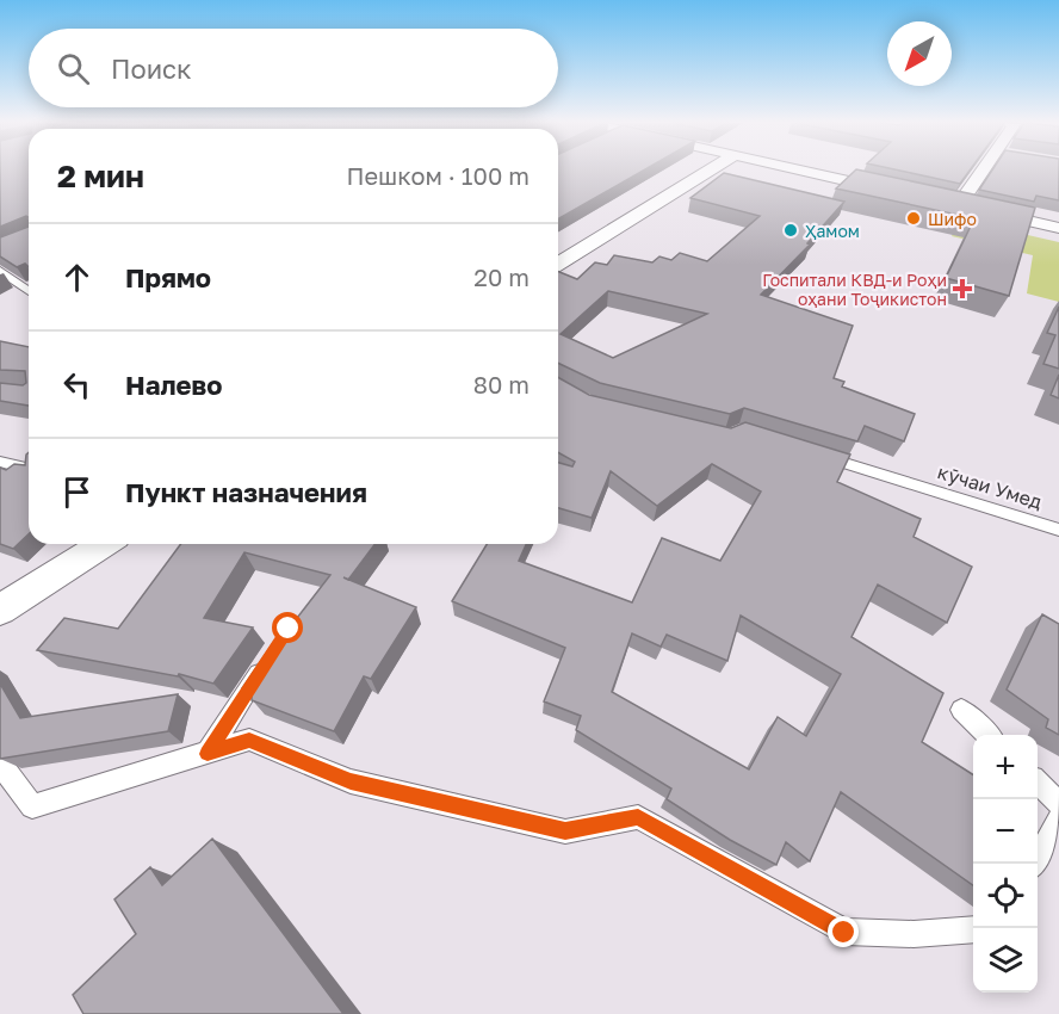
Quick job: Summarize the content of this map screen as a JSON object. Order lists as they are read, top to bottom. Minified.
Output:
{"streets":{"lane":["кӯчаи Умед"]},"places":{"other":["Шифо","Ҳамом"],"health":["Госпитали КВД-и Роҳи оҳани Тоҷикистон"]},"north":"bottom left","page":{"search":"Поиск","heading":["2 мин","Пешком · 100 m"],"list":[["Прямо","20 m"],["Налево","80 m"],"Пункт назначения"],"map_buttons":["+","−"]}}
